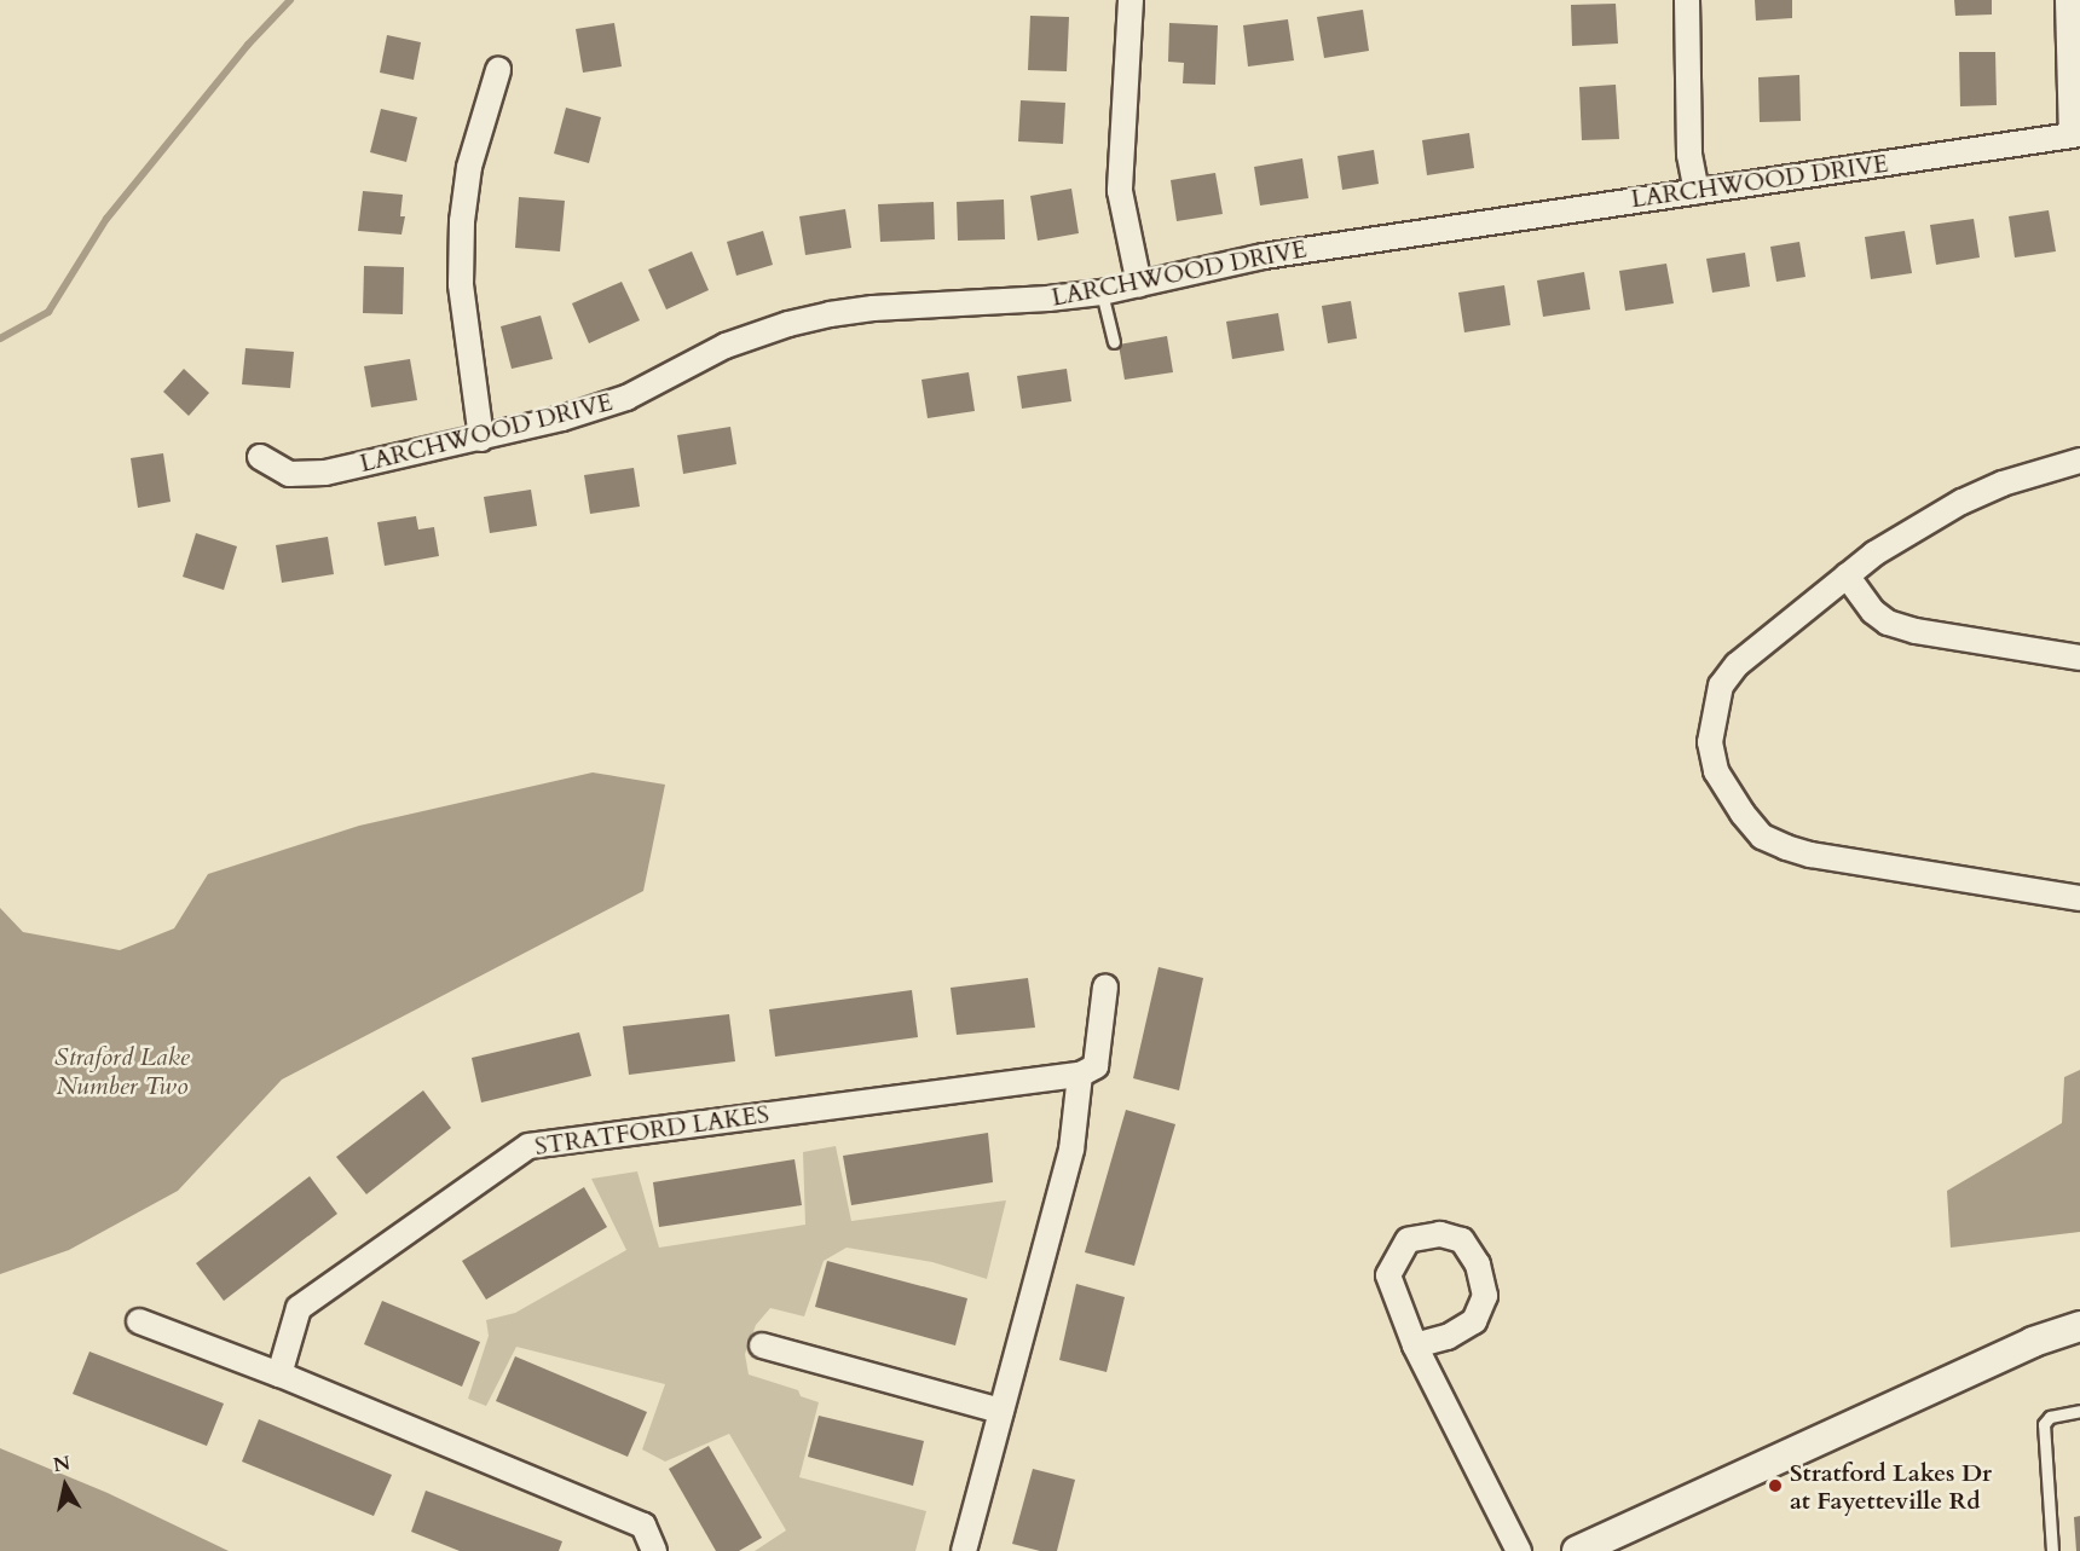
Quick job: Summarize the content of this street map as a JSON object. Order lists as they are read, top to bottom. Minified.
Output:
{"streets":{"street":["LARCHWOOD DRIVE","STRATFORD LAKES"]},"water":["Straford Lake Number Two"],"places":["Stratford Lakes Dr at Fayetteville Rd"],"north":"top"}
